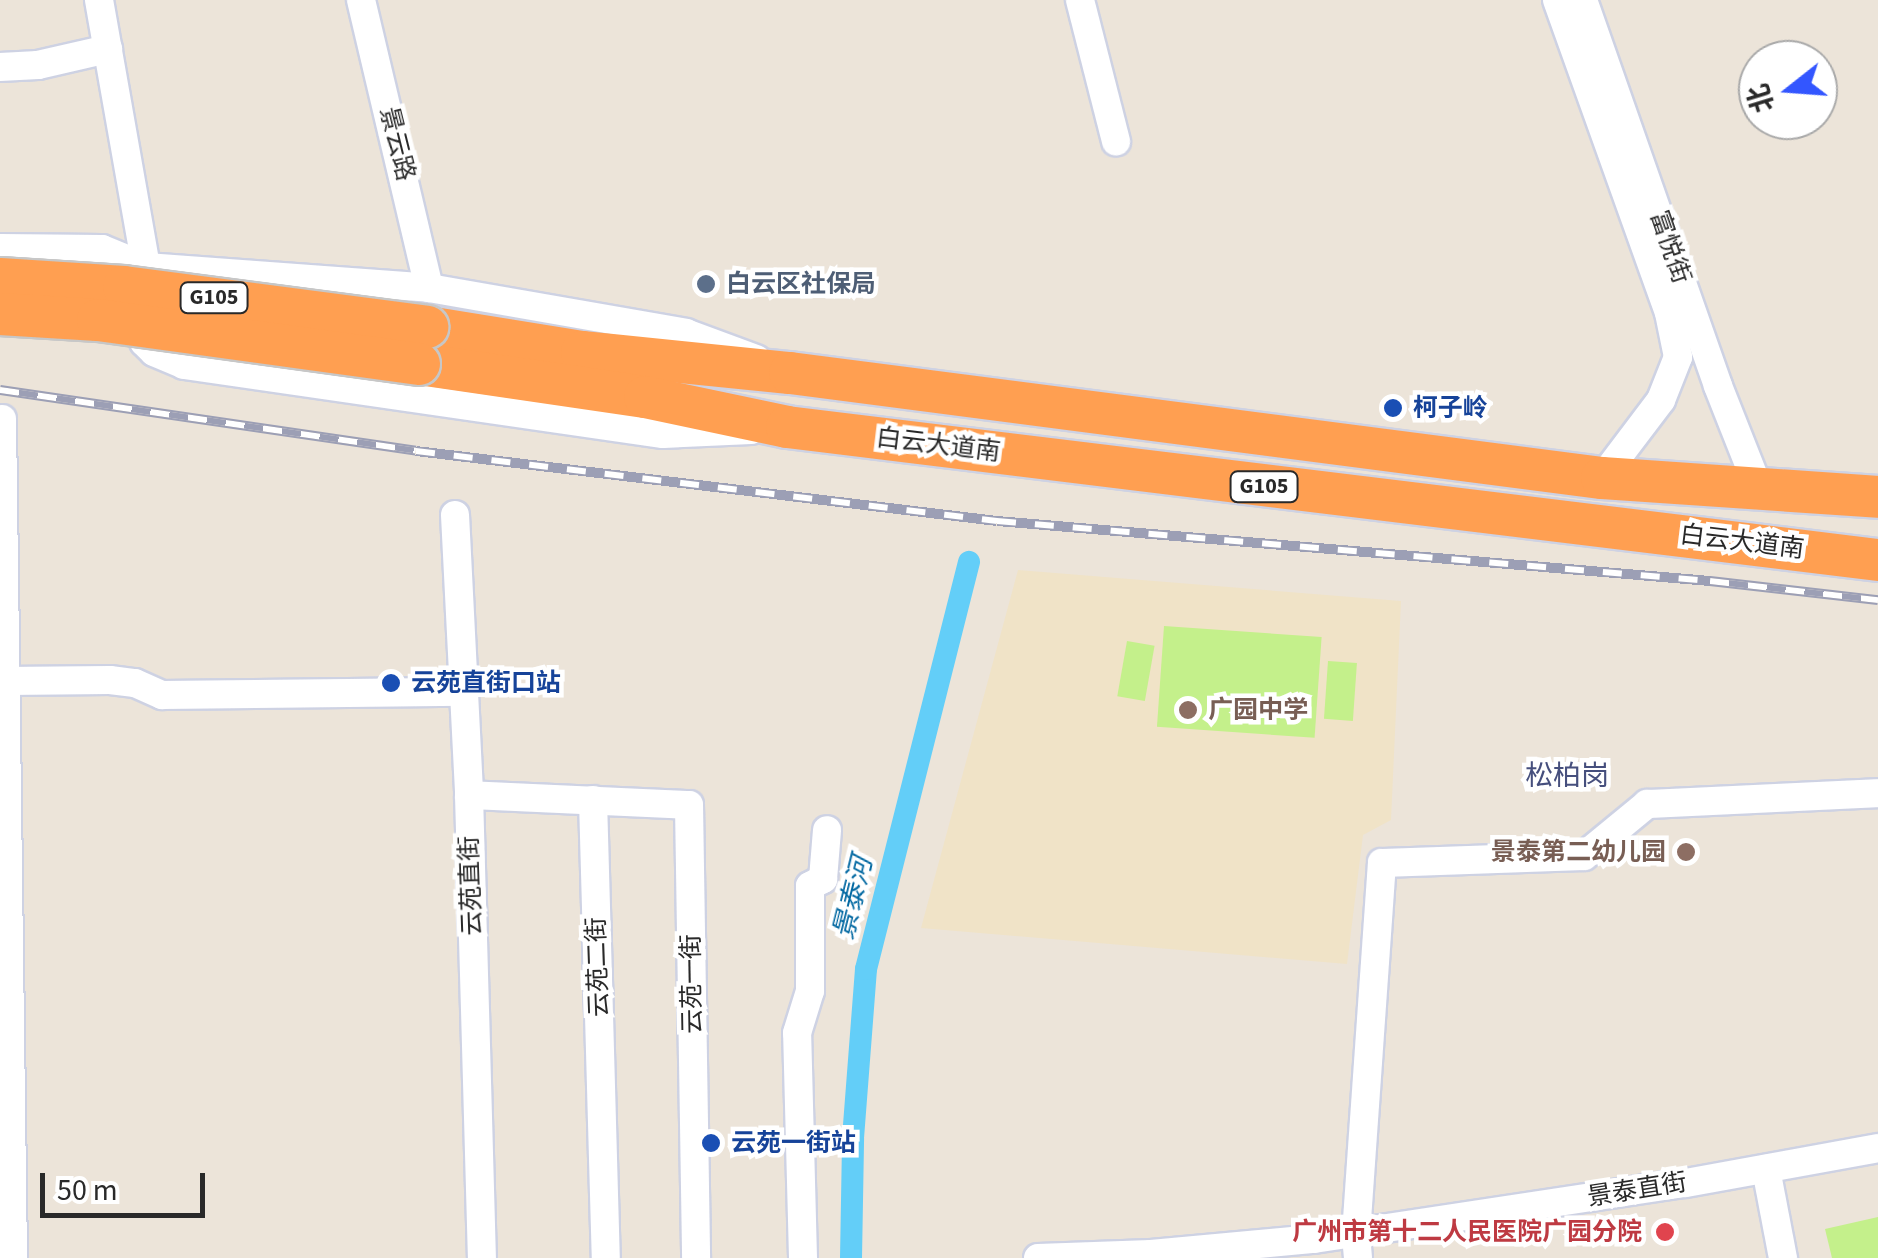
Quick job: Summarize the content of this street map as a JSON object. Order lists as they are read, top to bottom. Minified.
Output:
{"streets":{"highway":["G105","白云大道南"],"street":["景云路","富悦街","云苑直街","云苑二街","云苑一街","景泰直街"]},"crossings":[["景云路","白云大道南"],["富悦街","G105"],["富悦街","白云大道南"],["G105","白云大道南"],["云苑二街","云苑一街"]],"districts":["松柏岗"],"water":["景泰河"],"places":["白云区社保局","柯子岭","云苑直街口站","广园中学","景泰第二幼儿园","云苑一街站","广州市第十二人民医院广园分院"],"scale_bar":"50 m","north":"left"}
